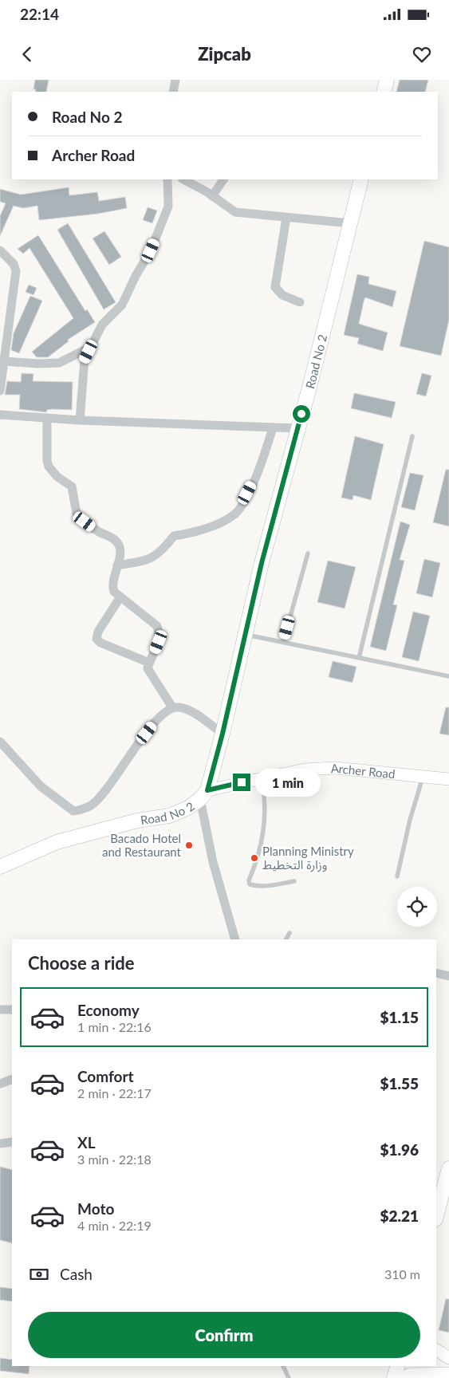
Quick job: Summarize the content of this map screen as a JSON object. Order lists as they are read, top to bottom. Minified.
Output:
{"streets":{"main road":["Road No 2","Archer Road"]},"crossings":[["Road No 2","Archer Road"]],"places":["Bacado Hotel and Restaurant","Planning Ministry وزارة التخطيط"],"page":{"status":"22:14","header":"Zipcab","banner":["Road No 2","Archer Road"],"bubble":"1 min","heading":"Choose a ride","list":[{"name":"Economy","note":"1 min · 22:16","value":"$1.15"},{"name":"Comfort","note":"2 min · 22:17","value":"$1.55"},{"name":"XL","note":"3 min · 22:18","value":"$1.96"},{"name":"Moto","note":"4 min · 22:19","value":"$2.21"}],"pay":["Cash","310 m"],"buttons":"Confirm"}}
